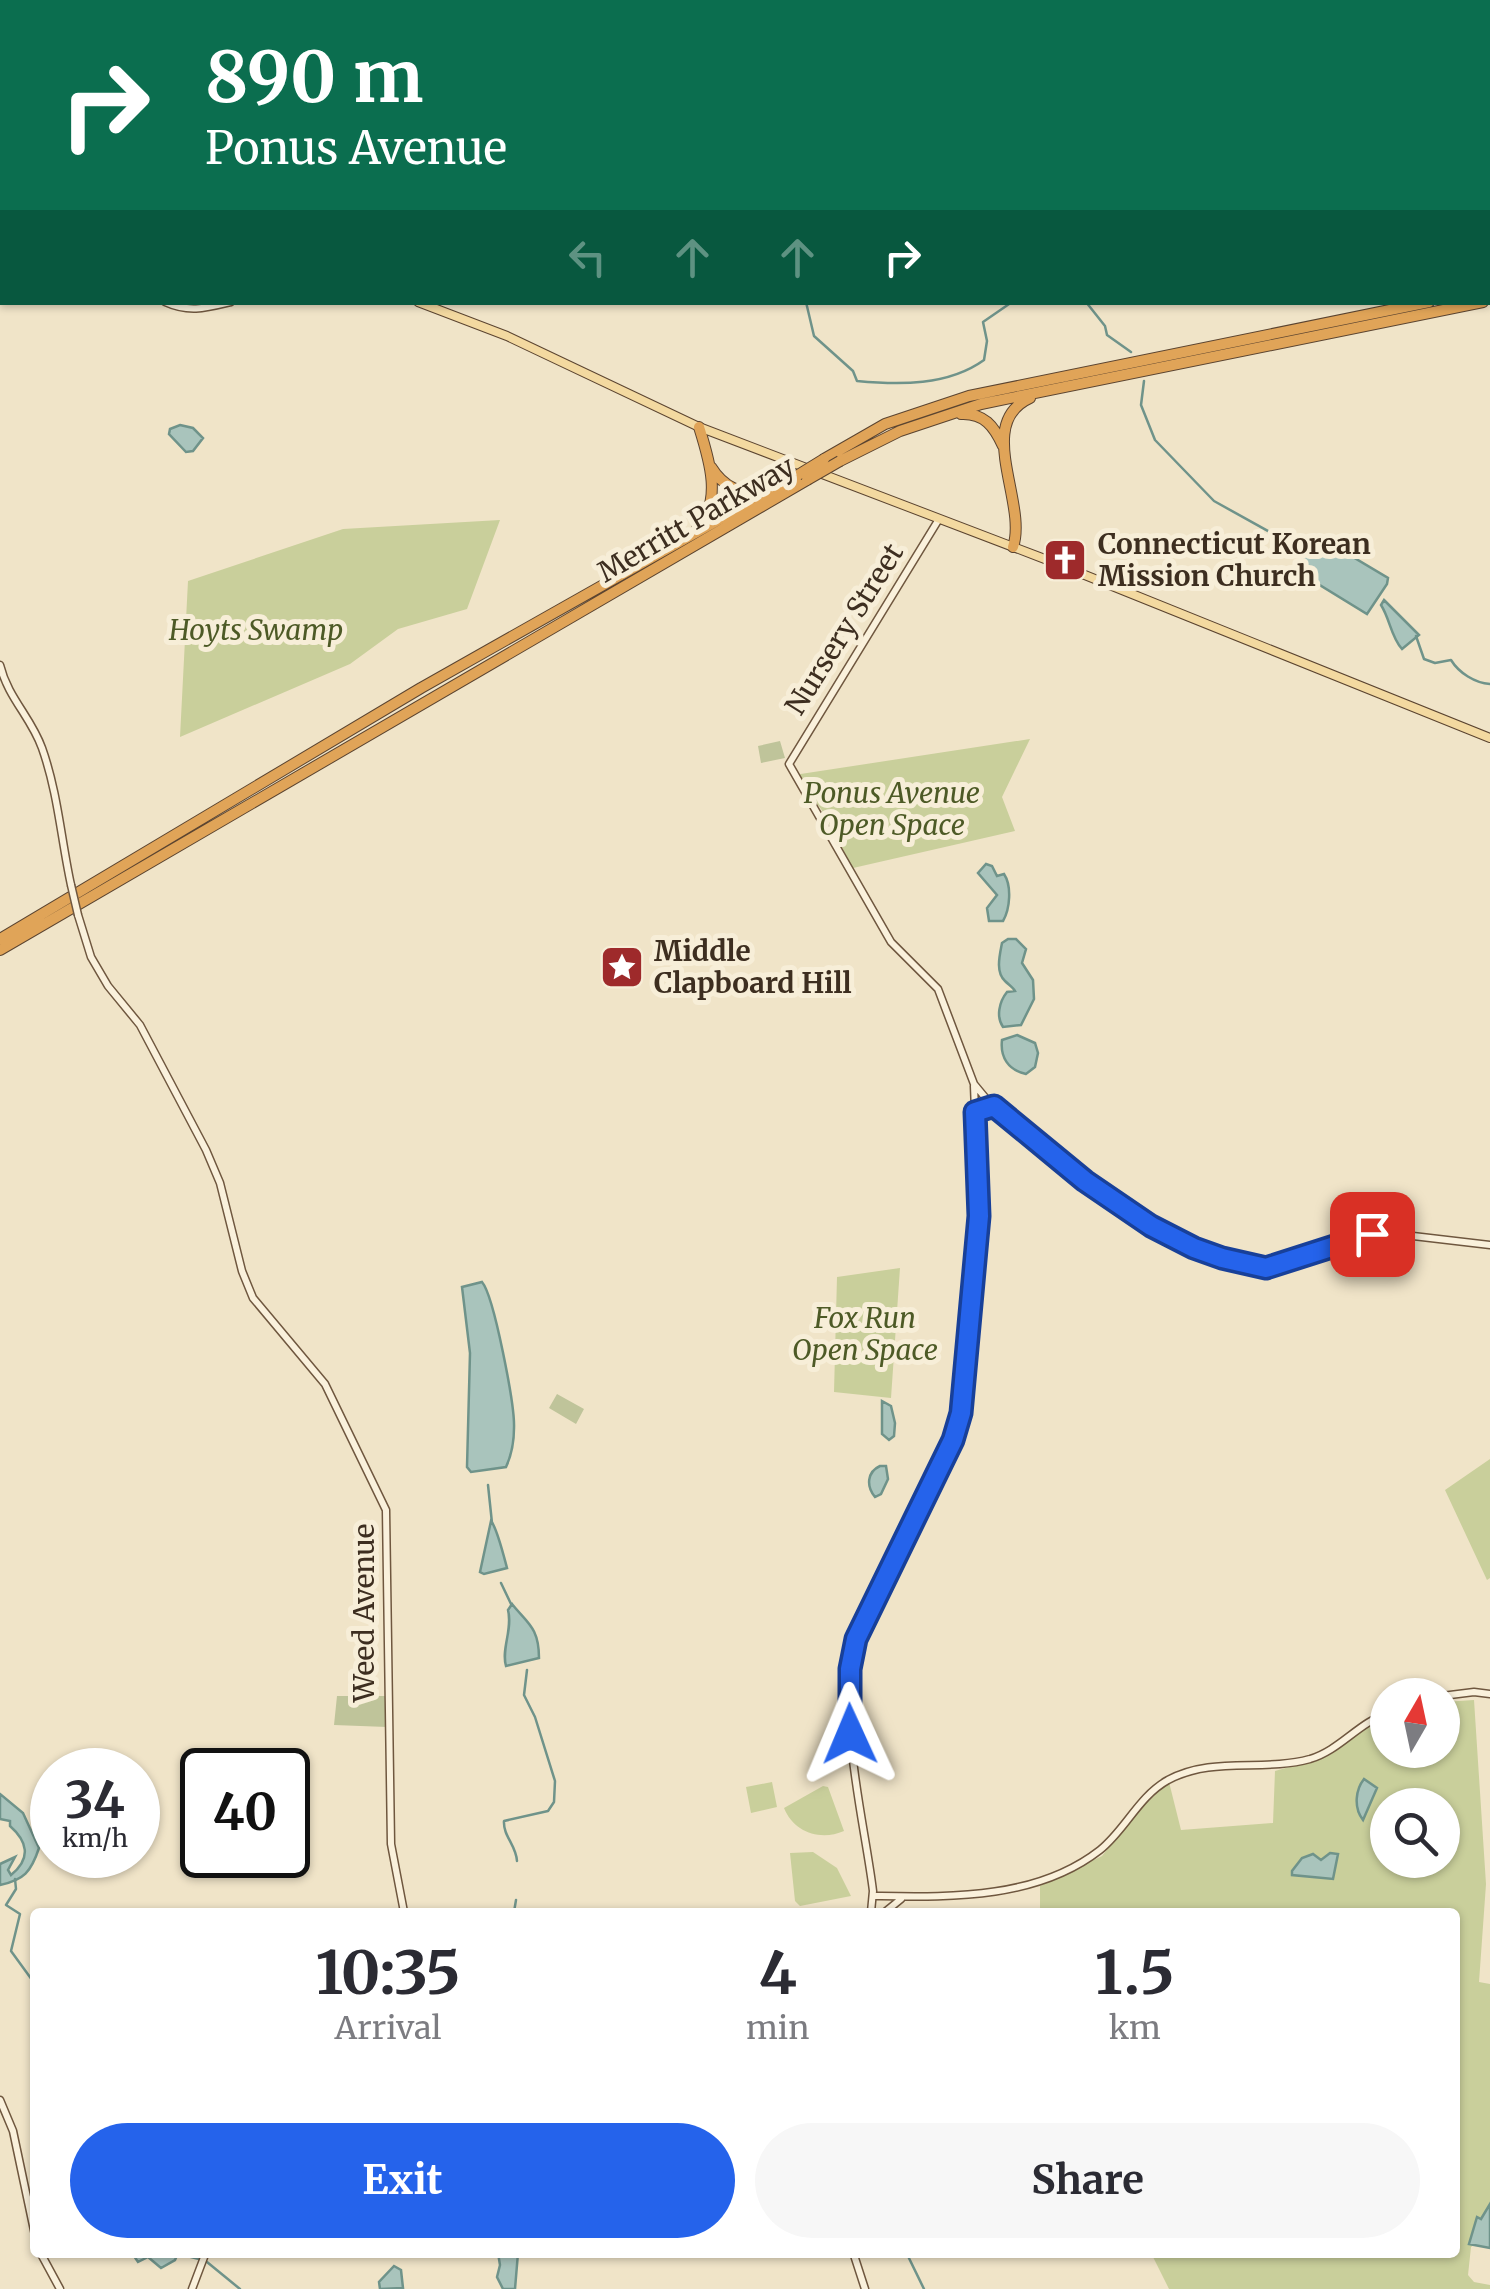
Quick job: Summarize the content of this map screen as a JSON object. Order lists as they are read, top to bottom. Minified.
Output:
{"streets":{"highway":["Merritt Parkway"],"street":["Nursery Street","Weed Avenue"]},"parks":["Hoyts Swamp","Ponus Avenue Open Space","Fox Run Open Space"],"places":{"church":["Connecticut Korean Mission Church"],"place":["Middle Clapboard Hill"]},"north":"top","page":{"turn":["890 m","Ponus Avenue"],"speed":"34 km/h","limit":"40","eta":["10:35","Arrival","4","min","1.5","km"],"buttons":["Exit","Share"]}}
